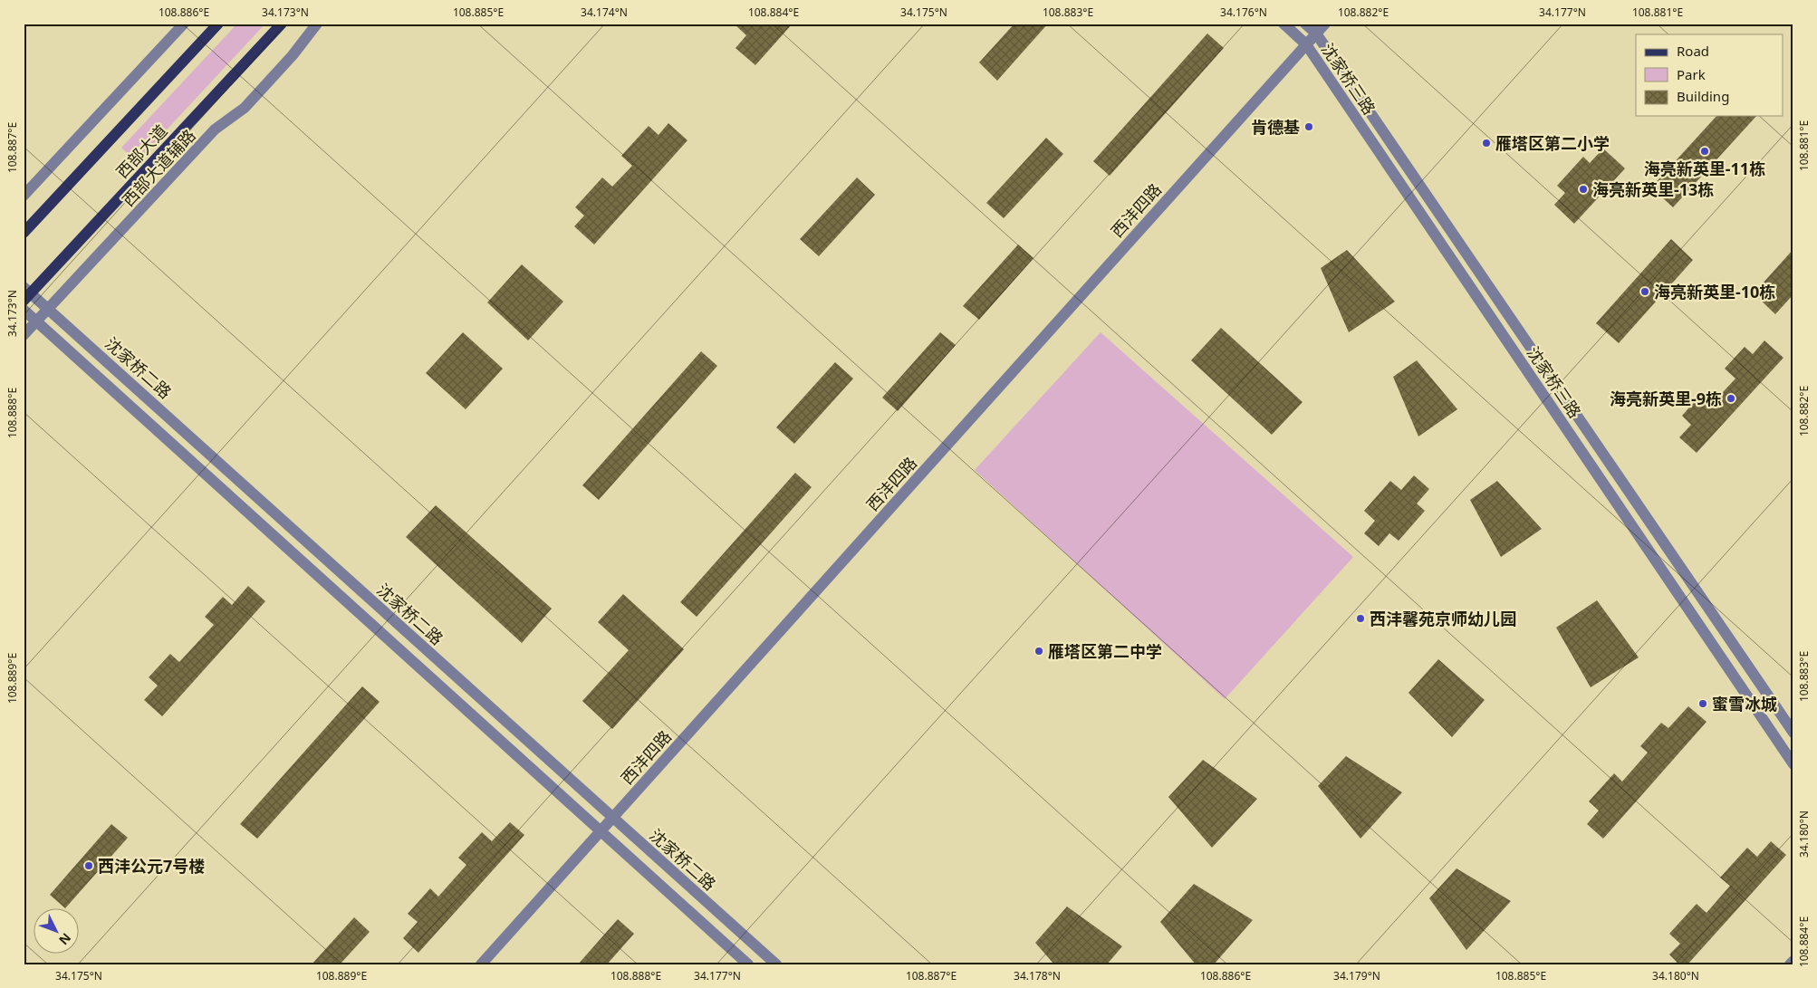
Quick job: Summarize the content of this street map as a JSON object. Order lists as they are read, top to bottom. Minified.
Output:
{"streets":{"main road":["西部大道"],"street":["沈家桥三路","西部大道辅路","西沣四路","沈家桥二路"]},"crossings":[["沈家桥三路","西沣四路"],["西部大道","沈家桥二路"],["西部大道辅路","沈家桥二路"],["西沣四路","沈家桥二路"]],"places":["肯德基","雁塔区第二小学","海亮新英里-11栋","海亮新英里-13栋","海亮新英里-10栋","海亮新英里-9栋","西沣馨苑京师幼儿园","雁塔区第二中学","蜜雪冰城","西沣公元7号楼"],"legend":["Road","Park","Building"],"north":"bottom right","coordinates":["108.886°E","34.173°N","108.885°E","34.174°N","108.884°E","34.175°N","108.883°E","34.176°N","108.882°E","34.177°N","108.881°E","108.887°E","108.888°E","108.889°E","34.180°N","34.178°N","34.179°N"]}
